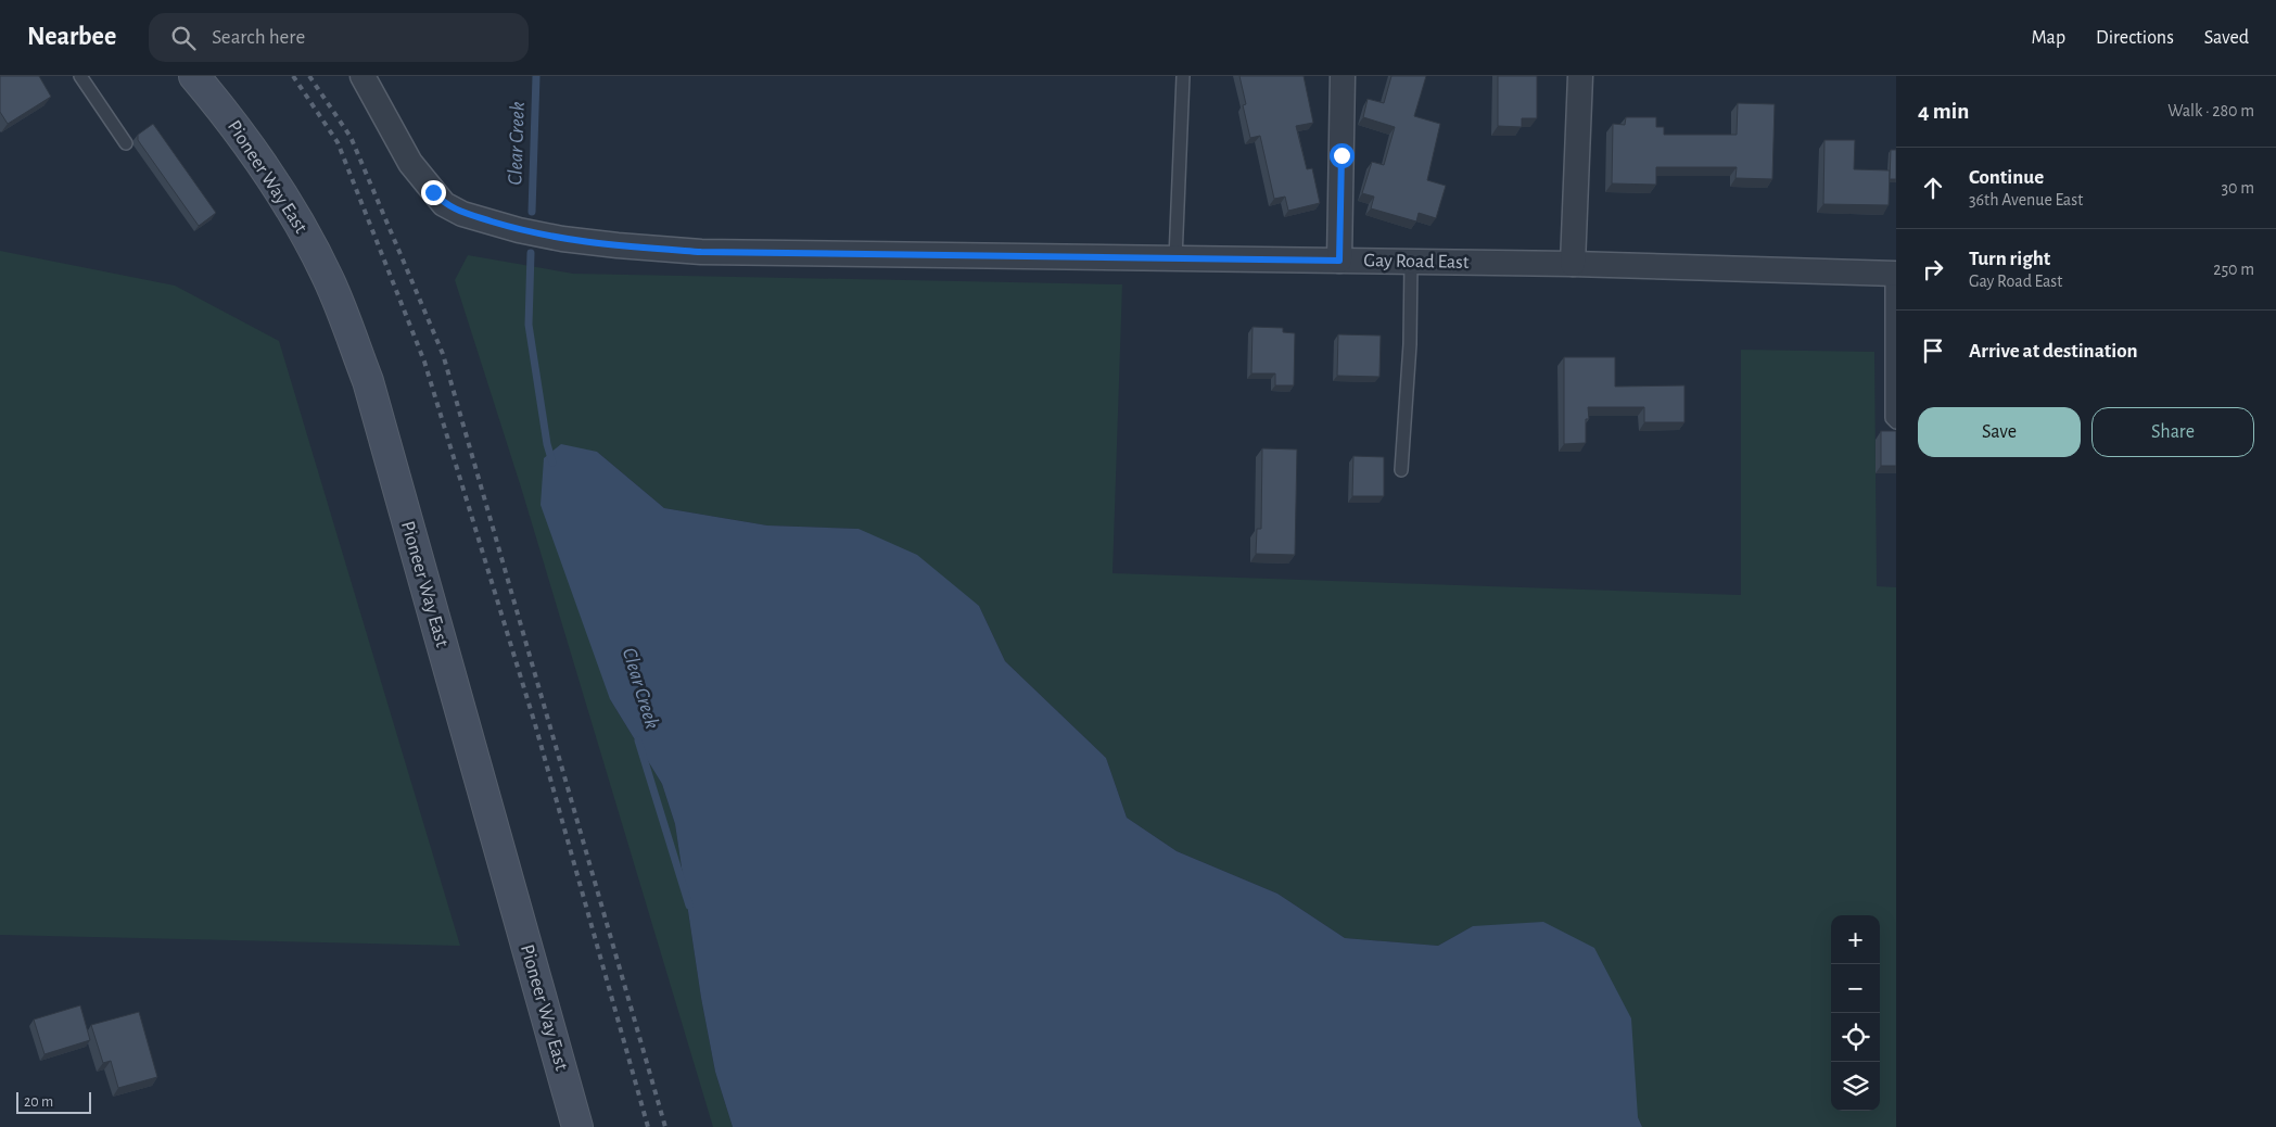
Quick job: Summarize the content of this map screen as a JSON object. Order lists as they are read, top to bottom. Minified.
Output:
{"streets":{"main road":["Pioneer Way East"],"street":["Gay Road East"]},"water":["Clear Creek"],"scale_bar":"20 m","page":{"header":"Nearbee","search":"Search here","nav":["Map","Directions","Saved"],"heading":["4 min","Walk · 280 m"],"list":[["Continue","36th Avenue East","30 m"],["Turn right","Gay Road East","250 m"],"Arrive at destination"],"buttons":["Save","Share"],"map_buttons":["+","−"],"scale":"20 m"}}
